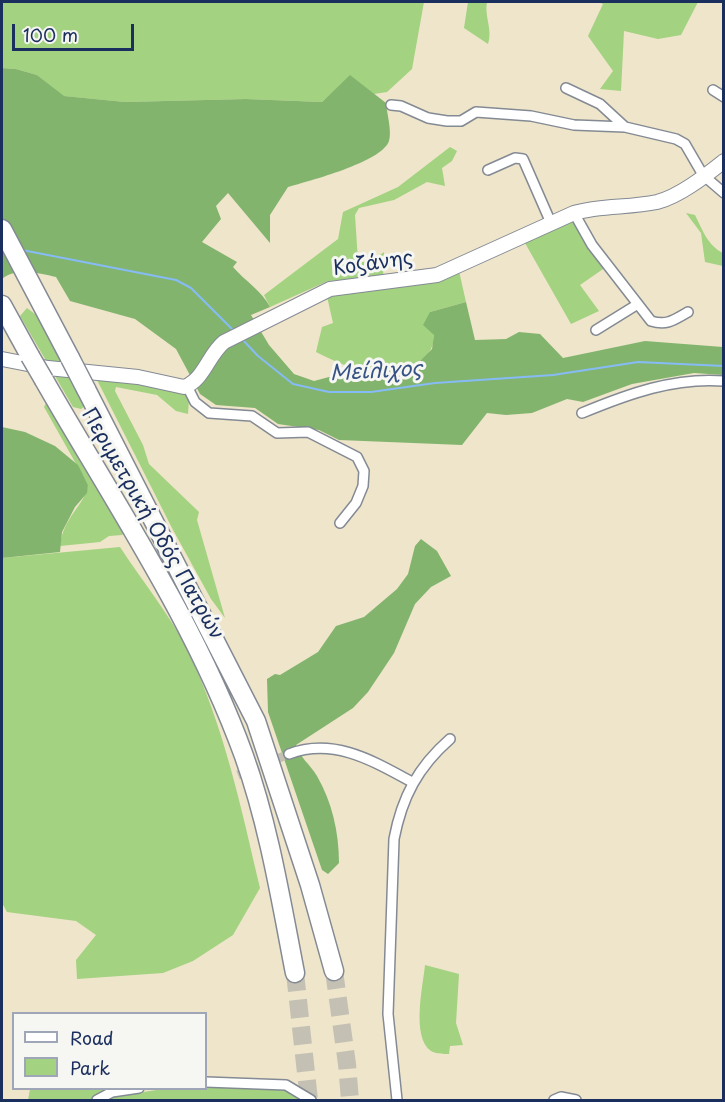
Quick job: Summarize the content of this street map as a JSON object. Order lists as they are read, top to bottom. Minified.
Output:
{"streets":{"highway":["Περιμετρική Οδός Πατρών"],"street":["Κοζάνης"]},"water":["Μείλιχος"],"legend":["Road","Park"],"scale_bar":"100 m"}
